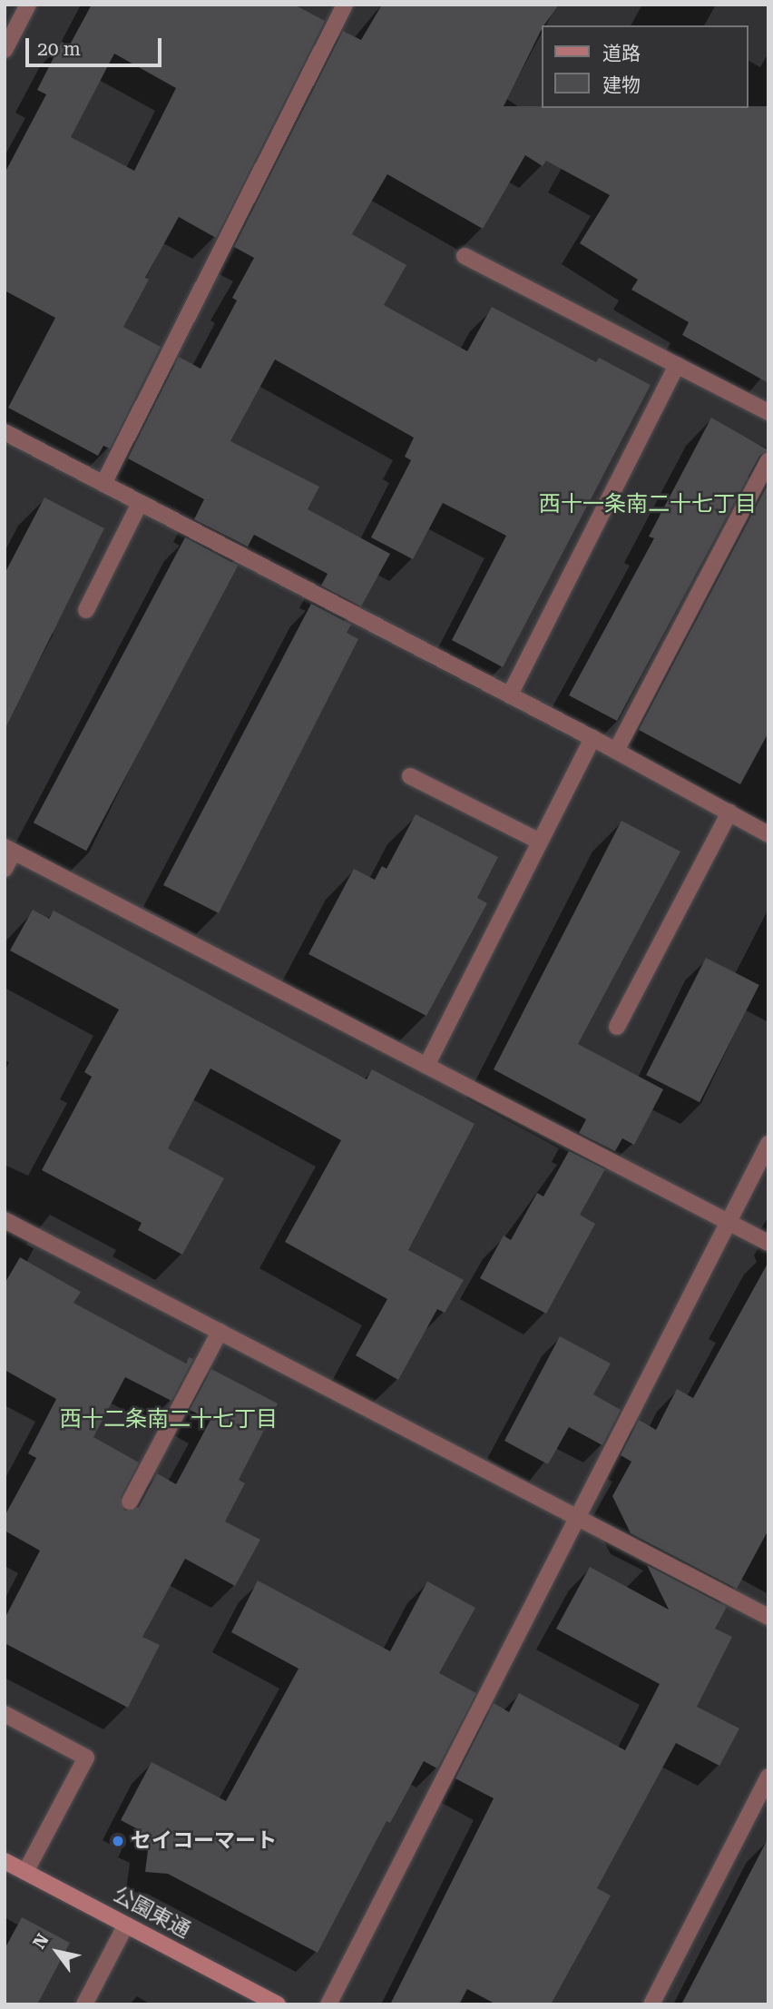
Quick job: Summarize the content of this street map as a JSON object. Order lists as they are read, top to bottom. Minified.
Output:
{"streets":{"street":["公園東通"]},"districts":["西十一条南二十七丁目","西十二条南二十七丁目"],"places":["セイコーマート"],"legend":["道路","建物"],"scale_bar":"20 m","north":"top left"}
